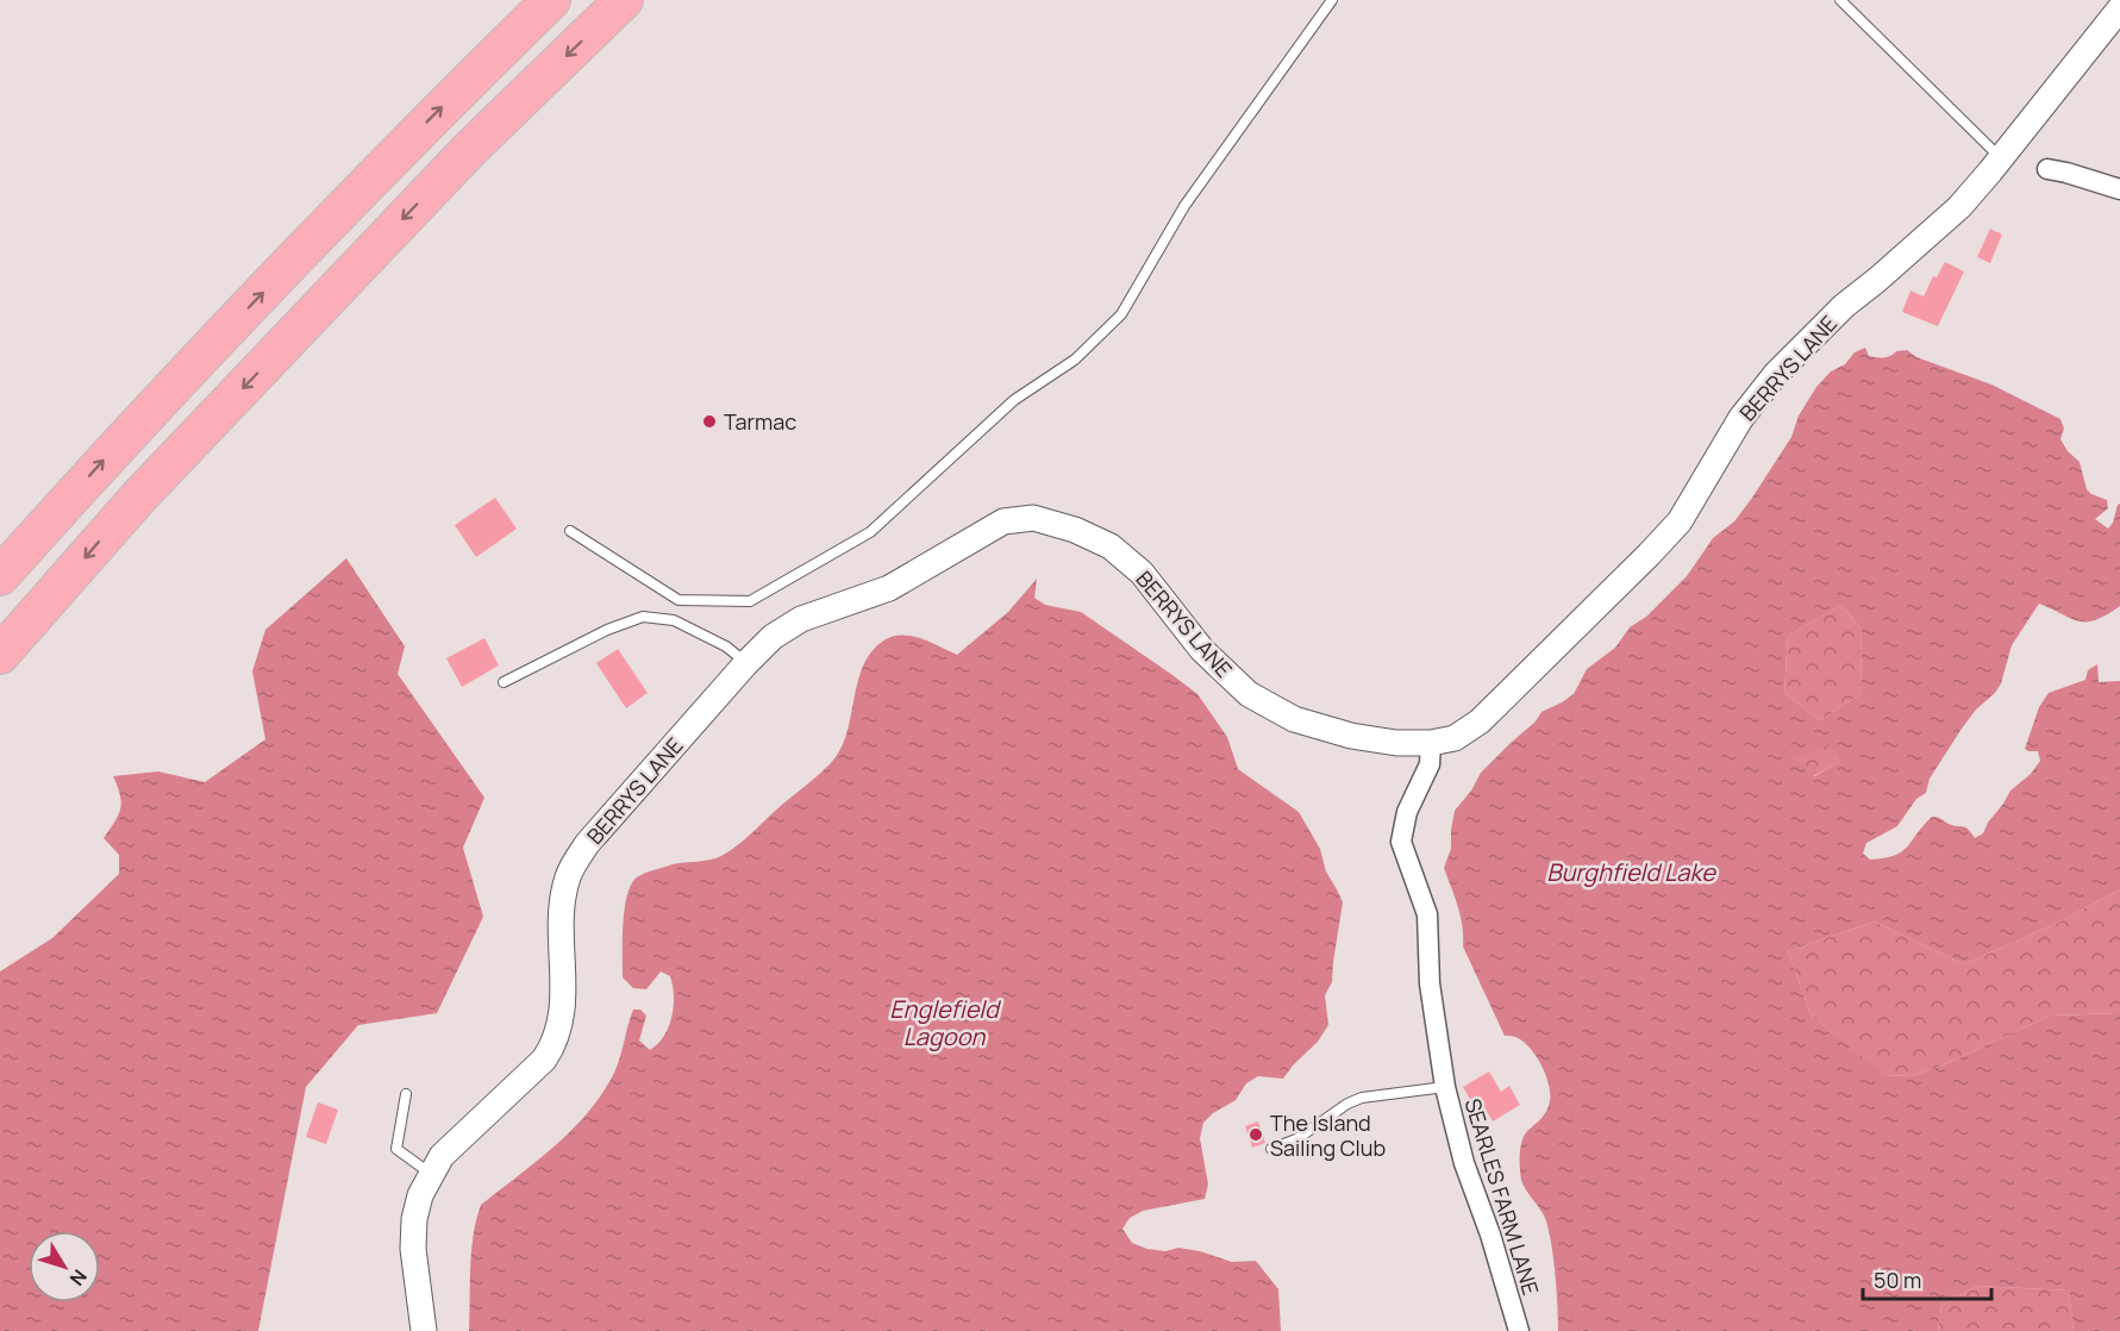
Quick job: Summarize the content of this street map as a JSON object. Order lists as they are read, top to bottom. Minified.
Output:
{"streets":{"street":["BERRYS LANE","SEARLES FARM LANE"]},"crossings":[["BERRYS LANE","SEARLES FARM LANE"]],"water":["Burghfield Lake","Englefield Lagoon"],"places":["Tarmac","The Island Sailing Club"],"scale_bar":"50 m","north":"bottom right"}
